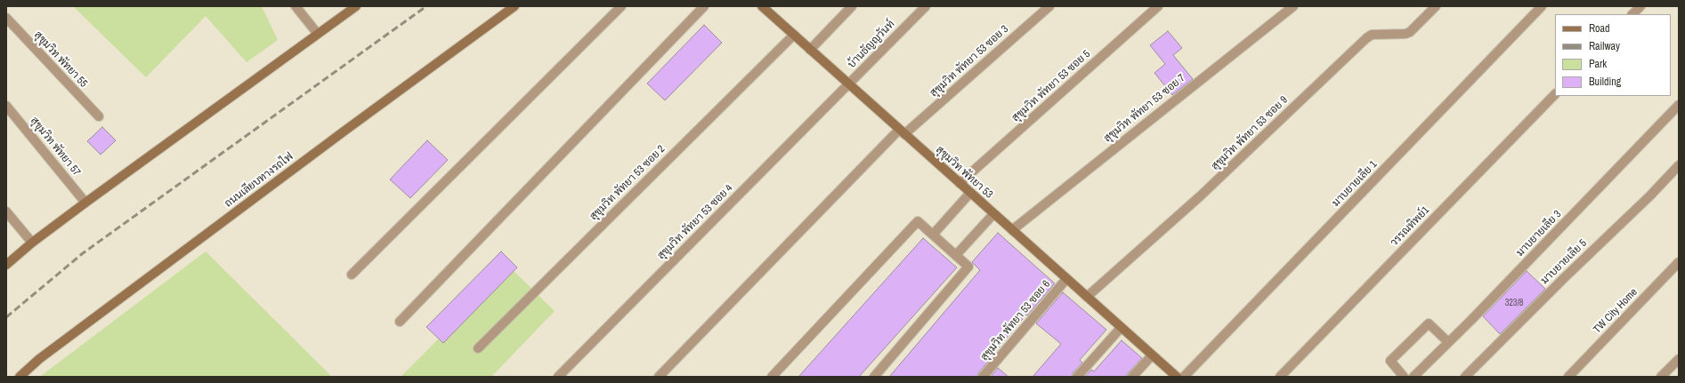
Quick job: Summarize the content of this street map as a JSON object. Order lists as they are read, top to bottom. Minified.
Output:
{"streets":{"street":["บ้านธัญญวันท์","สุขุมวิท พัทยา 55","สุขุมวิท พัทยา 53 ซอย 3","สุขุมวิท พัทยา 53 ซอย 5","สุขุมวิท พัทยา 53 ซอย 7","สุขุมวิท พัทยา 53 ซอย 9","สุขุมวิท พัทยา 57","สุขุมวิท พัทยา 53","ถนนเลียบทางรถไฟ","สุขุมวิท พัทยา 53 ซอย 2","มาบยายเลีย 1","สุขุมวิท พัทยา 53 ซอย 4","วรรณทิพย์1","มาบยายเลีย 3","มาบยายเลีย 5","TW City Home","สุขุมวิท พัทยา 53 ซอย 6"]},"crossings":[["บ้านธัญญวันท์","สุขุมวิท พัทยา 53"],["บ้านธัญญวันท์","สุขุมวิท พัทยา 53 ซอย 4"],["สุขุมวิท พัทยา 53 ซอย 3","สุขุมวิท พัทยา 53"],["สุขุมวิท พัทยา 53 ซอย 5","สุขุมวิท พัทยา 53"],["สุขุมวิท พัทยา 53 ซอย 7","สุขุมวิท พัทยา 53"],["สุขุมวิท พัทยา 53 ซอย 9","สุขุมวิท พัทยา 53"],["สุขุมวิท พัทยา 53","สุขุมวิท พัทยา 53 ซอย 2"],["สุขุมวิท พัทยา 53","สุขุมวิท พัทยา 53 ซอย 4"],["สุขุมวิท พัทยา 53","สุขุมวิท พัทยา 53 ซอย 6"]],"house_numbers":["323/8"],"legend":["Road","Railway","Park","Building"]}
